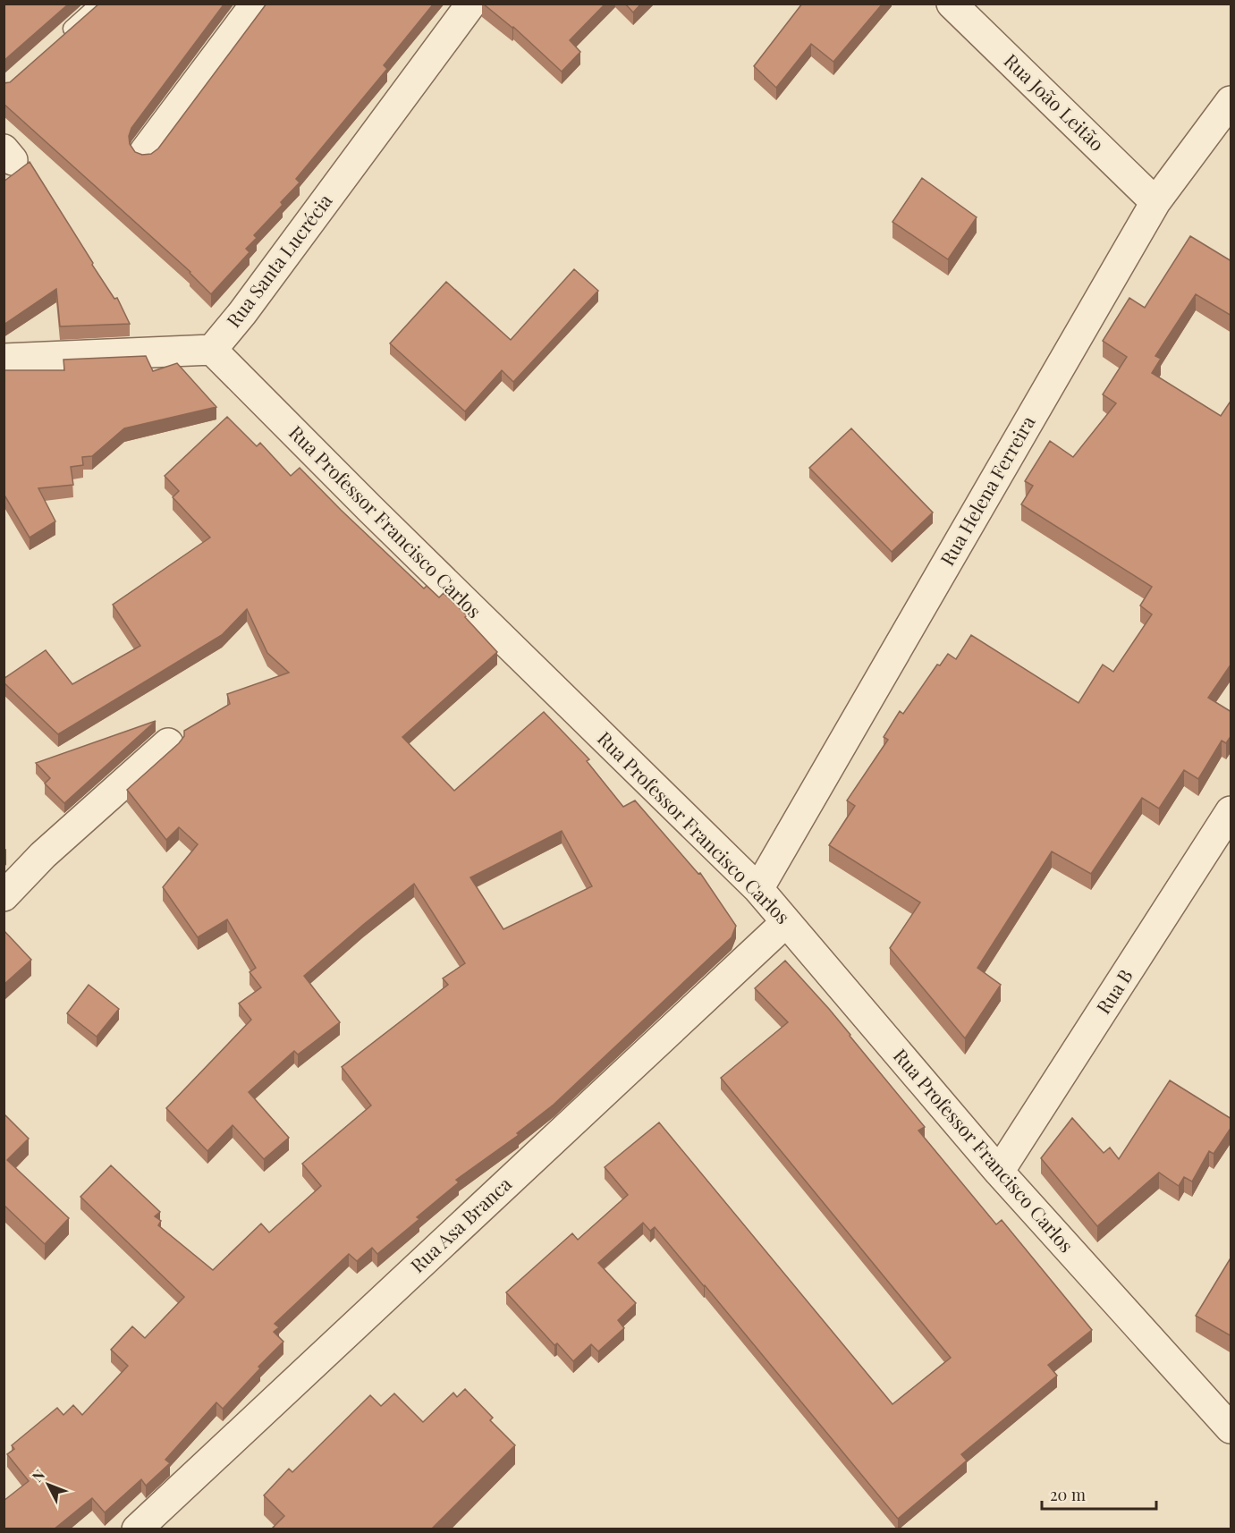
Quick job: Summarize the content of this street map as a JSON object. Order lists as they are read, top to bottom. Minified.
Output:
{"streets":{"street":["Rua João Leitão","Rua Santa Lucrécia","Rua Helena Ferreira","Rua Professor Francisco Carlos","Rua B","Rua Asa Branca"]},"crossings":[["Rua João Leitão","Rua Helena Ferreira"],["Rua Santa Lucrécia","Rua Professor Francisco Carlos"],["Rua Helena Ferreira","Rua Professor Francisco Carlos"],["Rua Professor Francisco Carlos","Rua B"],["Rua Professor Francisco Carlos","Rua Asa Branca"]],"scale_bar":"20 m","north":"top left"}
